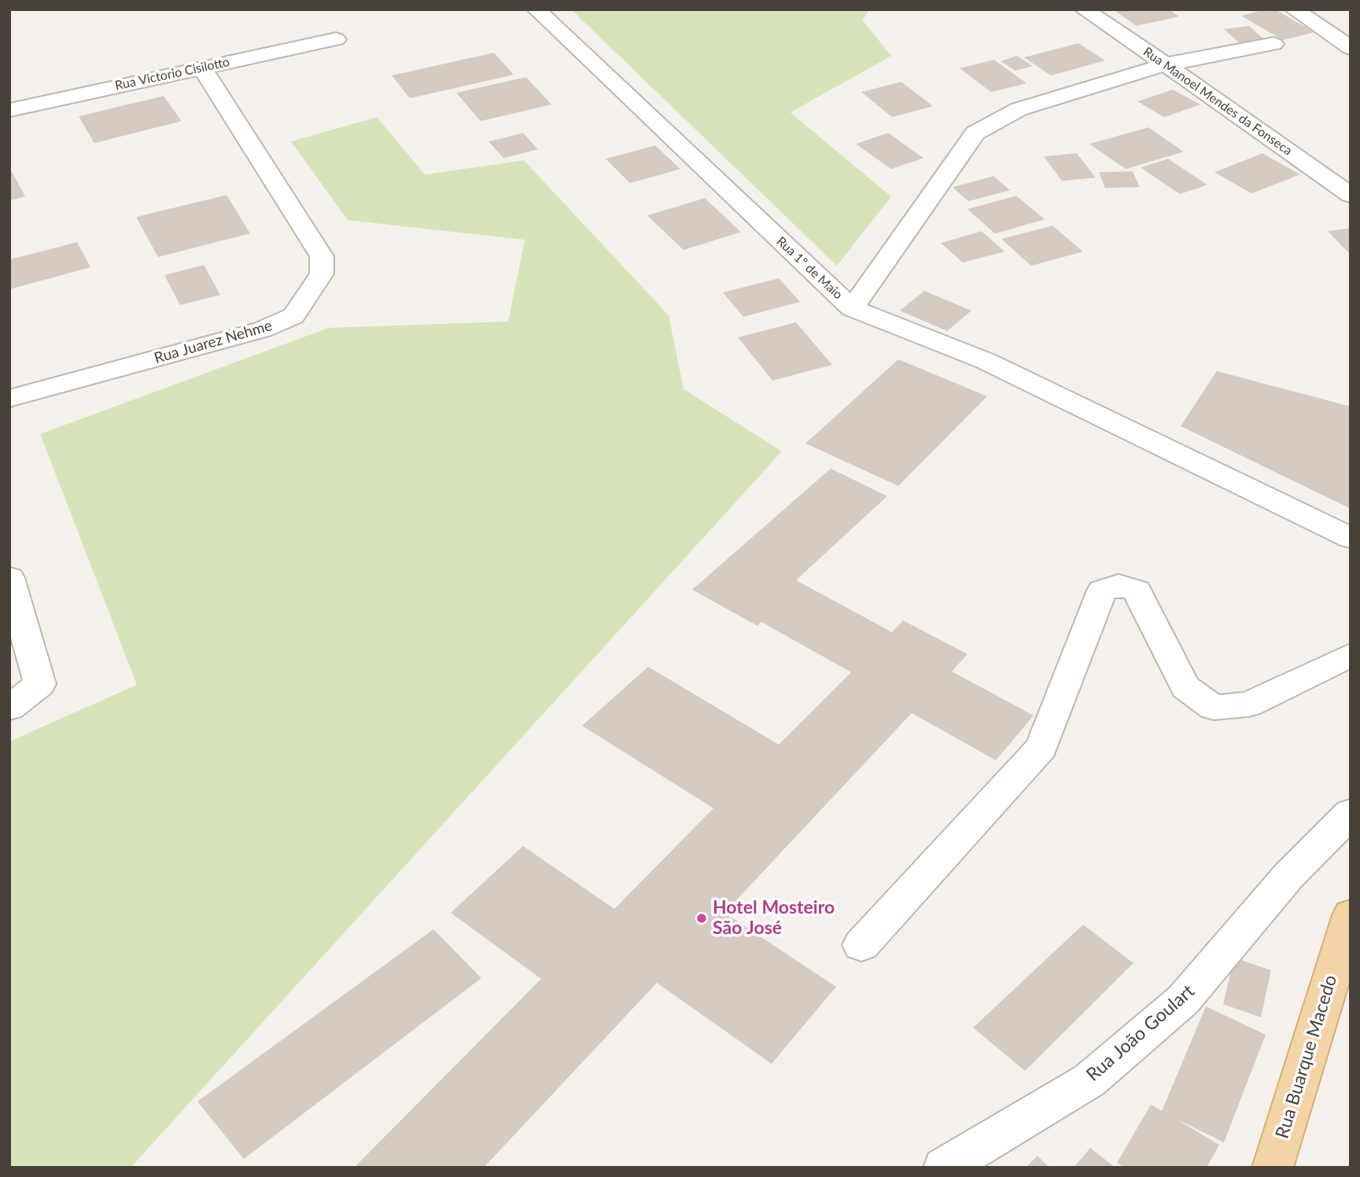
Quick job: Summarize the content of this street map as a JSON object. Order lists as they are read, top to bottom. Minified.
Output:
{"streets":{"main road":["Rua Buarque Macedo"],"street":["Rua Victorio Cisilotto","Rua Manoel Mendes da Fonseca","Rua 1º de Maio","Rua Juarez Nehme","Rua João Goulart"]},"crossings":[["Rua Victorio Cisilotto","Rua Juarez Nehme"],["Rua Manoel Mendes da Fonseca","Rua 1º de Maio"]],"places":["Hotel Mosteiro São José"]}
